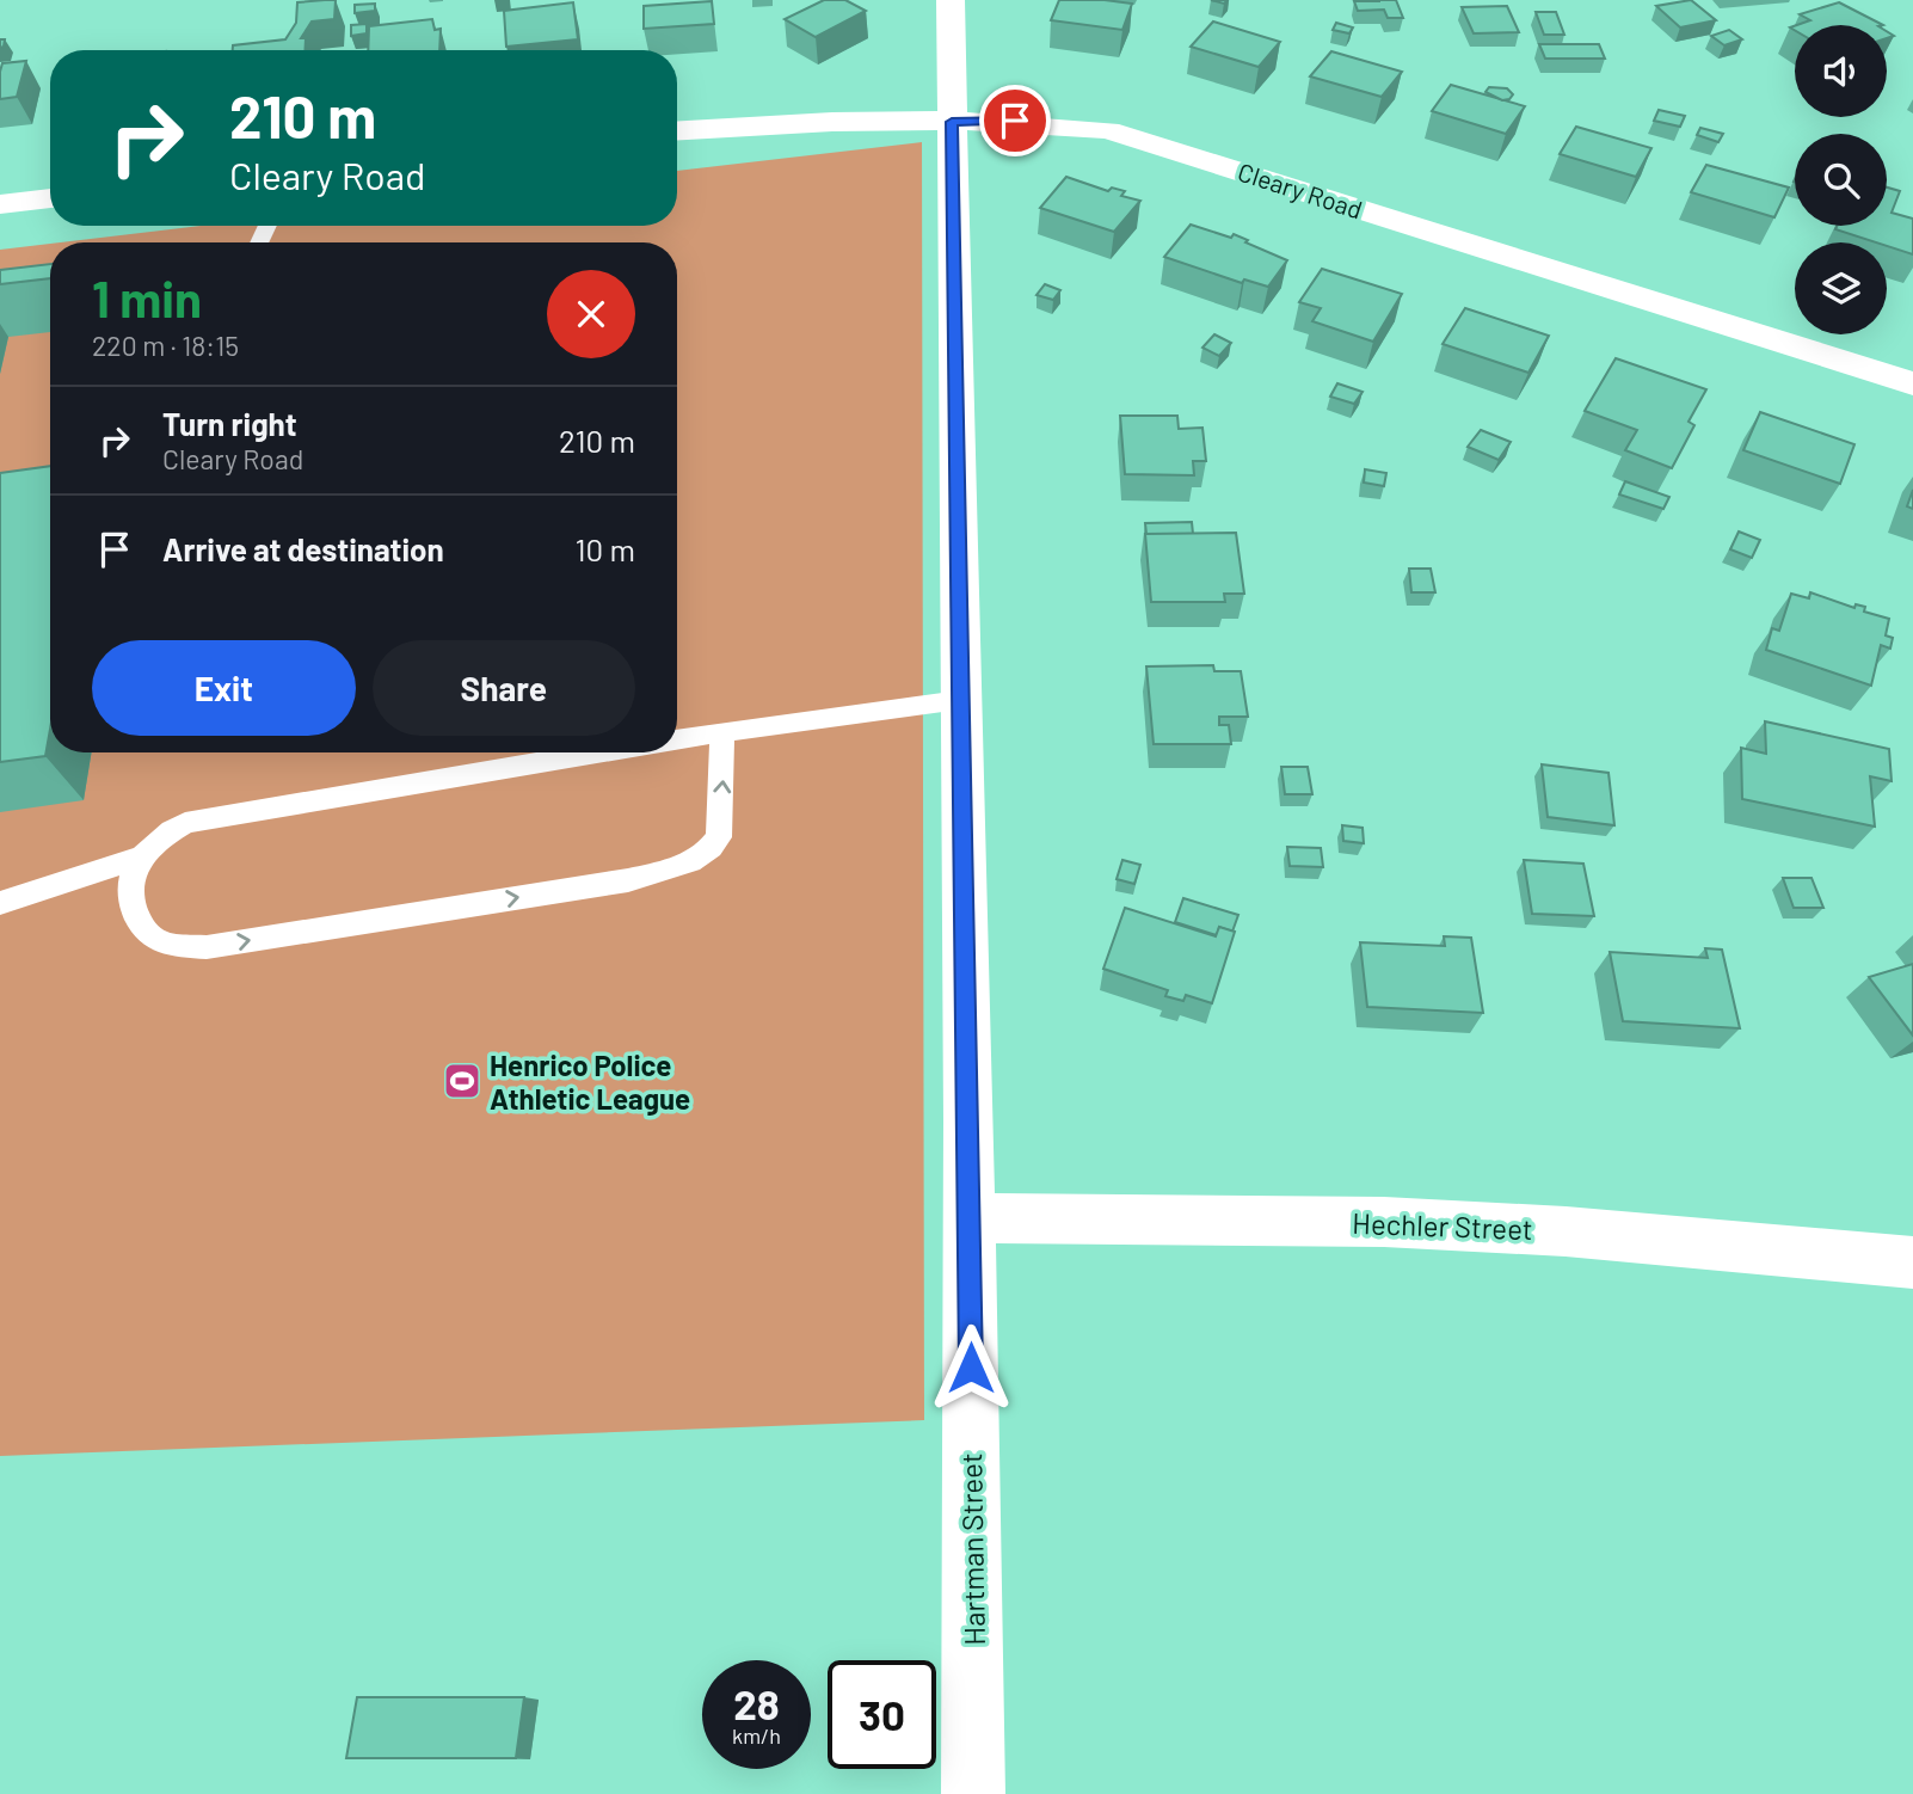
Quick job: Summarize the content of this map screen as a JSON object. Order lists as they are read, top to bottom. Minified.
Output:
{"streets":{"street":["Cleary Road","Hechler Street","Hartman Street"]},"crossings":[["Cleary Road","Hartman Street"],["Hechler Street","Hartman Street"]],"places":{"sports":["Henrico Police Athletic League"]},"page":{"turn":["210 m","Cleary Road"],"heading":["1 min","220 m · 18:15"],"list":[{"name":"Turn right","note":"Cleary Road","value":"210 m"},{"name":"Arrive at destination","value":"10 m"}],"buttons":["Exit","Share"],"speed":"28 km/h","limit":"30"}}
